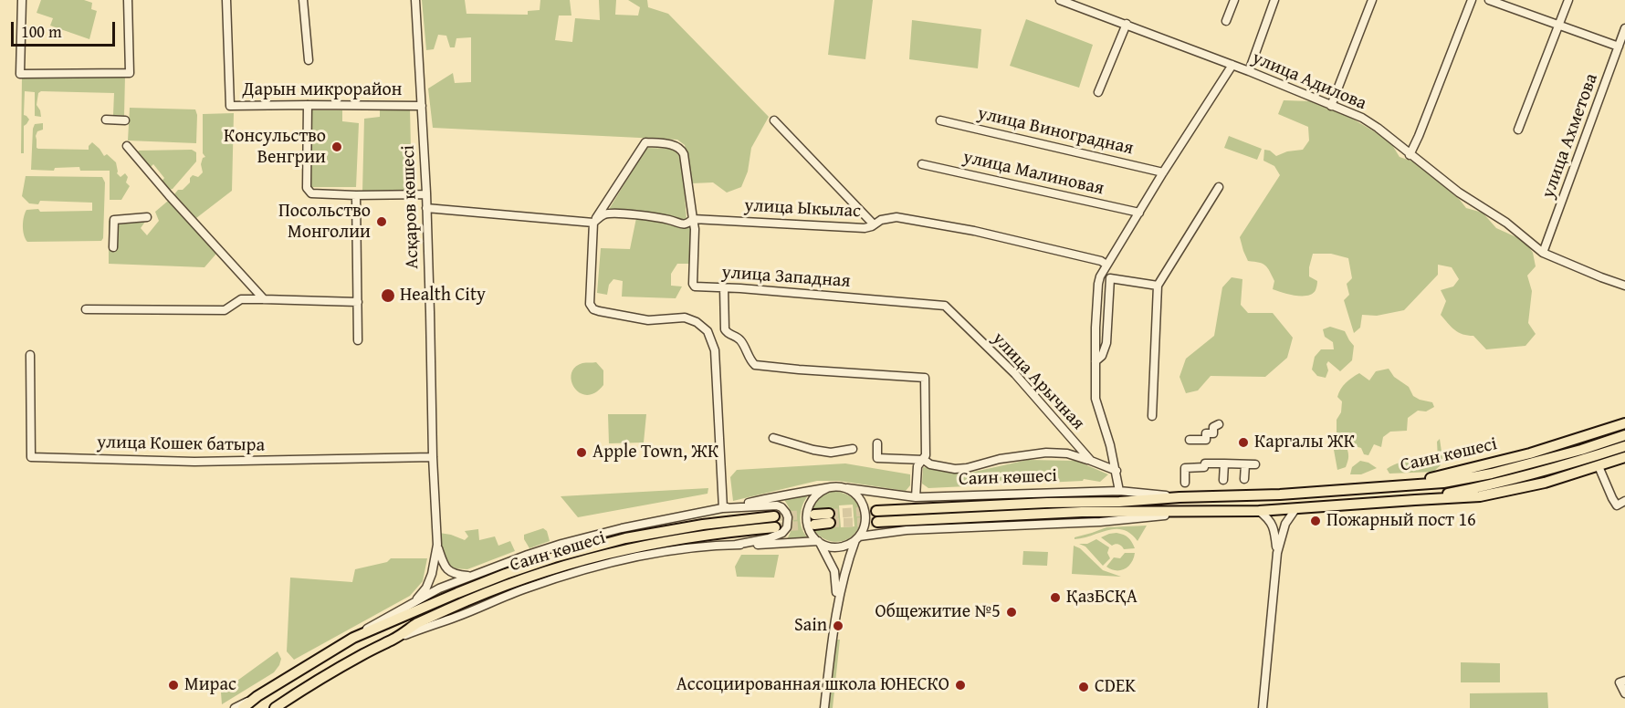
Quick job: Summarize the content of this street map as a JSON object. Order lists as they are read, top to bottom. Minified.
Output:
{"streets":{"main road":["Саин көшесі"],"street":["улица Адилова","Дарын микрорайон","улица Виноградная","улица Ахметова","улица Малиновая","Асқаров көшесі","улица Ыкылас","улица Западная","улица Арычная","улица Кошек батыра"]},"crossings":[["улица Адилова","улица Ахметова"],["Дарын микрорайон","Асқаров көшесі"],["Асқаров көшесі","улица Кошек батыра"],["улица Ыкылас","улица Западная"],["улица Западная","улица Арычная"]],"places":["Консульство Венгрии","Посольство Монголии","Health City","Каргалы ЖК","Apple Town, ЖК","Пожарный пост 16","ҚазБСҚА","Общежитие №5","Sain","Мирас","Ассоциированная школа ЮНЕСКО","CDEK"],"scale_bar":"100 m"}
